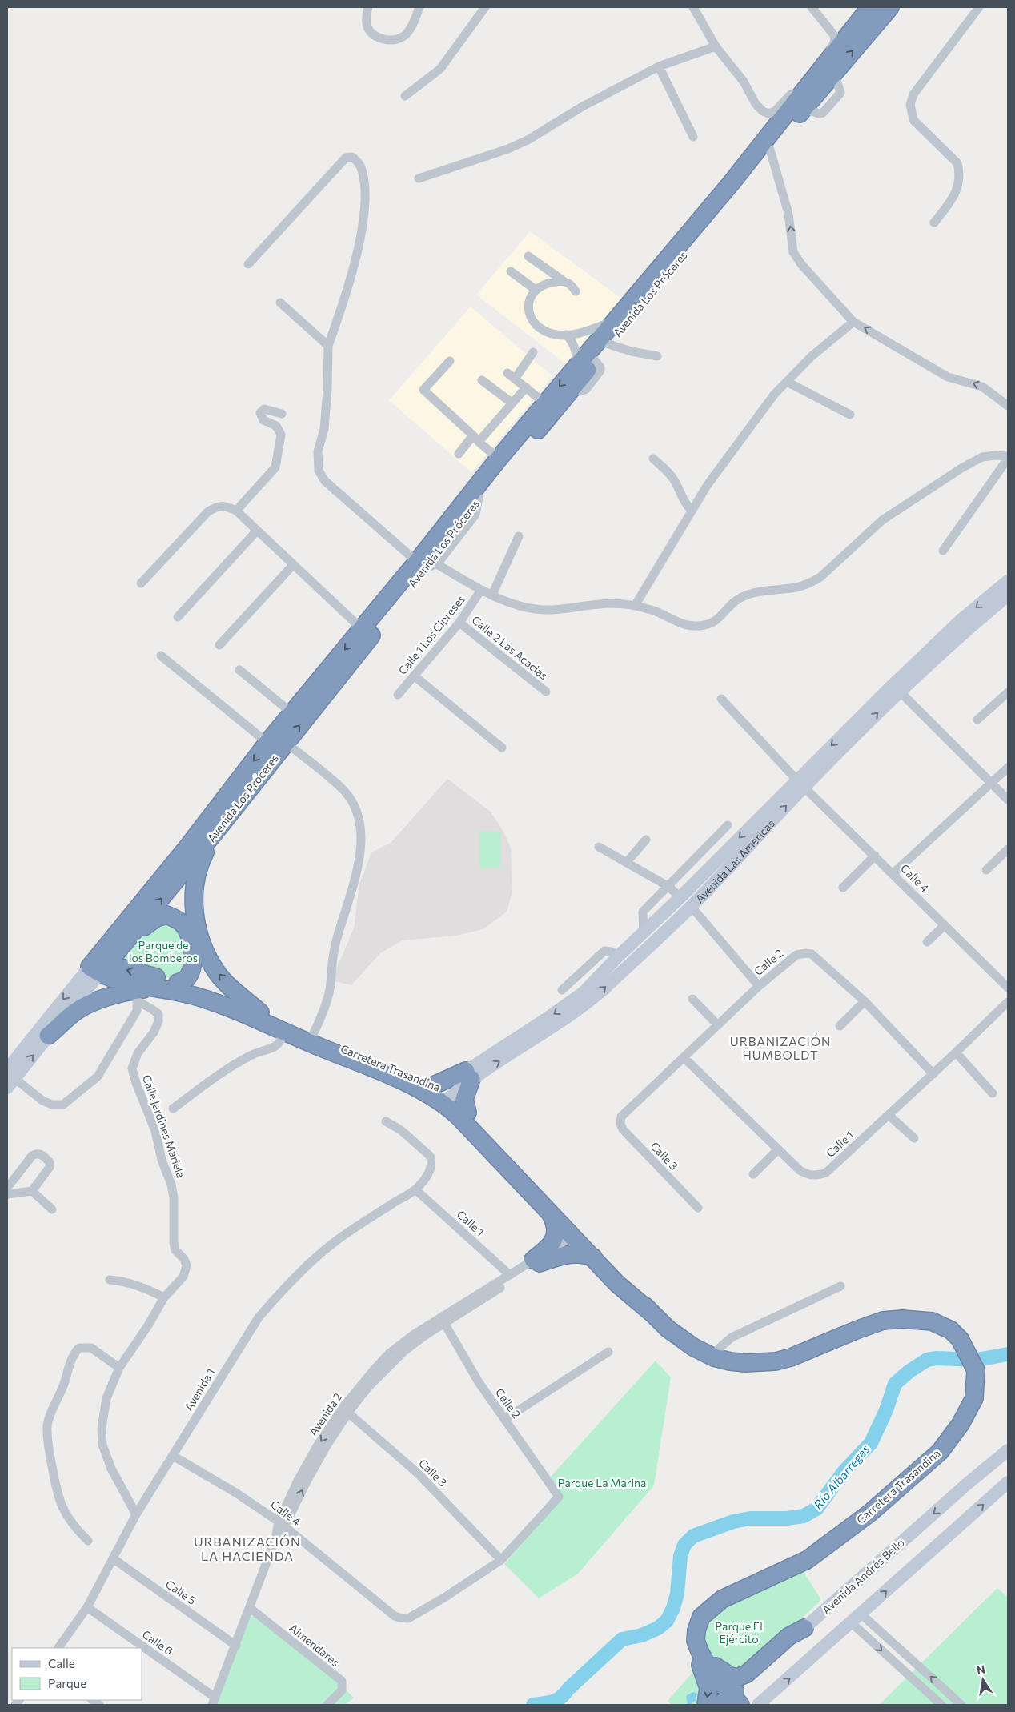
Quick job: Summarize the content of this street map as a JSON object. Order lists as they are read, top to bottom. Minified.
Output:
{"streets":{"highway":["Avenida Los Próceres","Carretera Trasandina"],"street":["Calle 1 Los Cipreses","Calle 2 Las Acacias","Avenida Las Américas","Calle 4","Calle 2","Calle Jardines Mariela","Calle 1","Calle 3","Avenida 1","Avenida Andrés Bello","Calle 5","Calle 6","Almendares"]},"crossings":[["Avenida Los Próceres","Carretera Trasandina"],["Calle 1 Los Cipreses","Calle 2 Las Acacias"],["Avenida Las Américas","Calle 4"],["Calle 4","Calle 2"],["Calle 4","Calle 3"],["Calle 4","Avenida 1"],["Calle 2","Calle 1"],["Calle 2","Calle 3"],["Calle Jardines Mariela","Avenida 1"],["Calle 1","Avenida 1"],["Avenida 1","Calle 5"],["Avenida 1","Calle 6"]],"districts":["URBANIZACIÓN HUMBOLDT","URBANIZACIÓN LA HACIENDA"],"water":["Río Albarregas"],"parks":["Parque de los Bomberos","Parque La Marina","Parque El Ejército"],"legend":["Calle","Parque"],"north":"top"}
